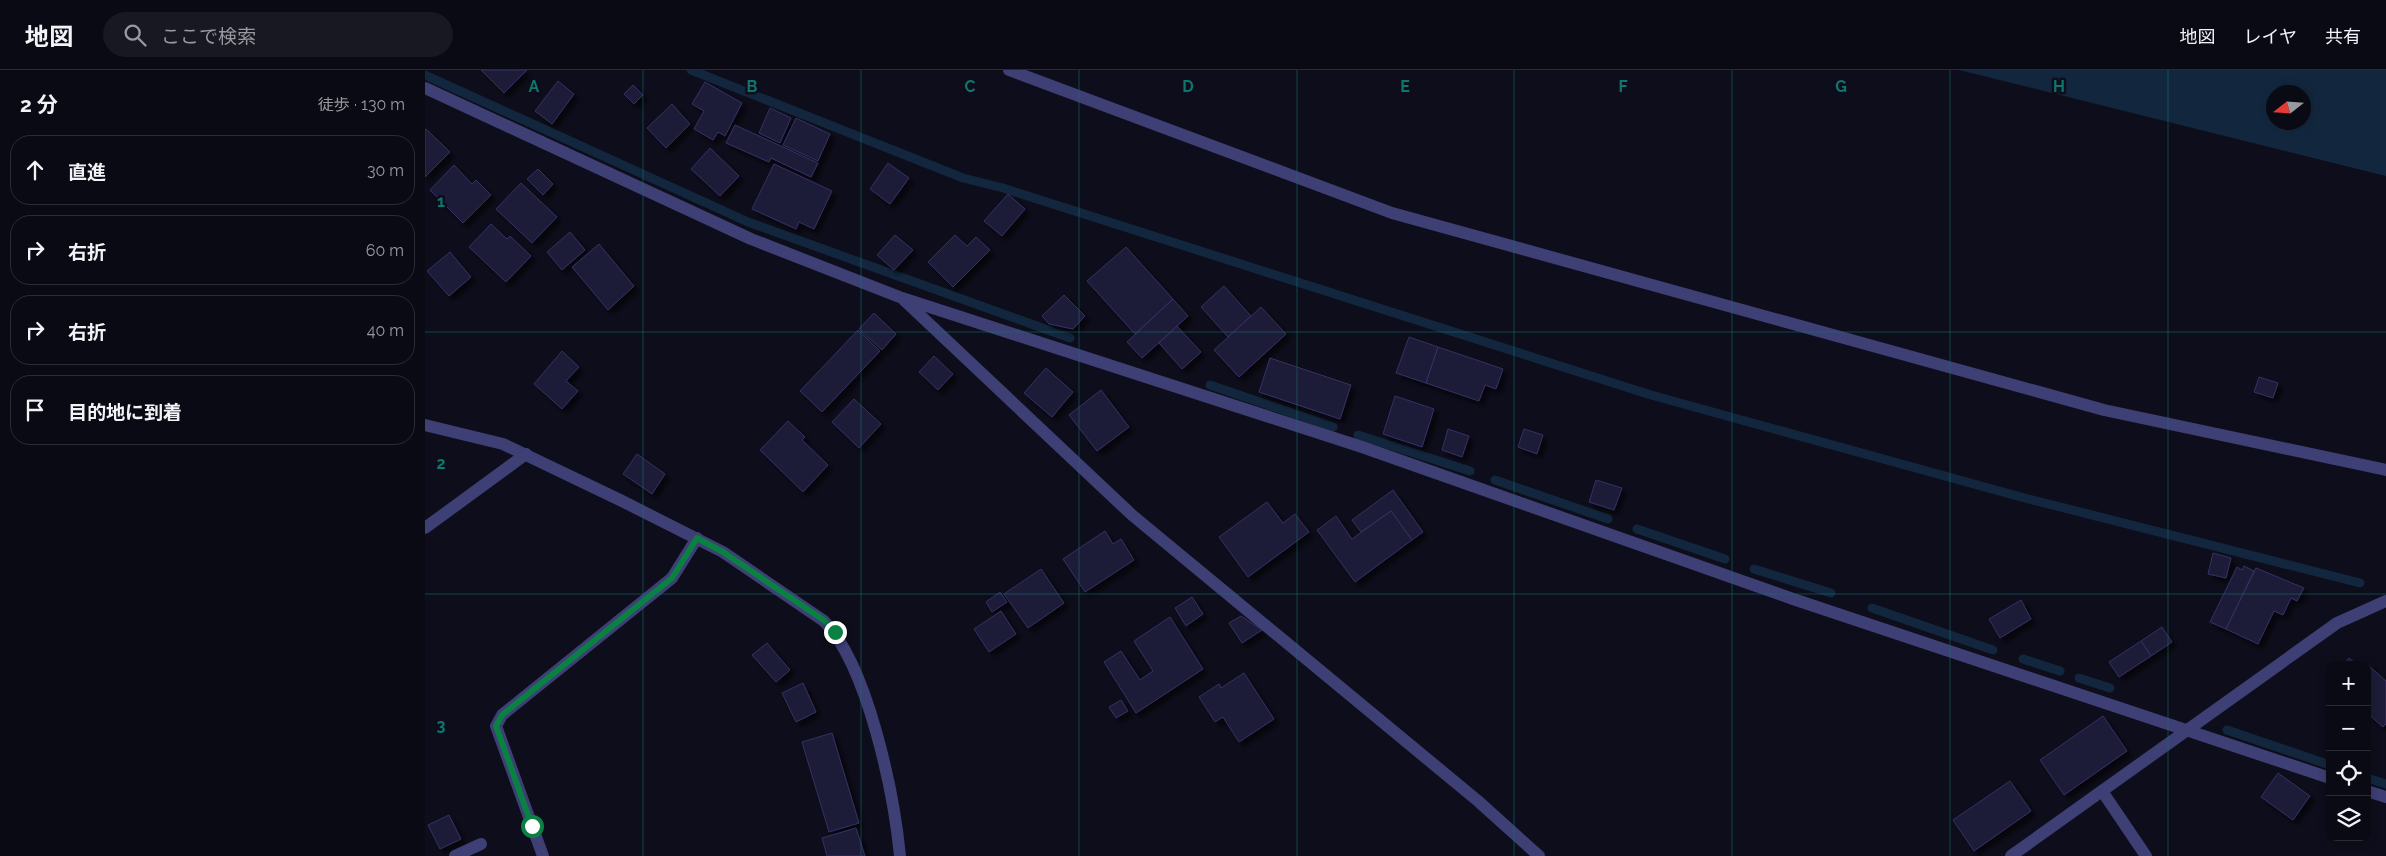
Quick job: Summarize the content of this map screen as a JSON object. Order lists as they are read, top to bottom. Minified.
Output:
{"north":"left","page":{"header":"地図","search":"ここで検索","nav":["地図","レイヤ","共有"],"heading":["2 分","徒歩 · 130 m"],"list":[["直進","30 m"],["右折","60 m"],["右折","40 m"],"目的地に到着"],"map_buttons":["+","−"]},"grid":{"columns":["A","B","C","D","E","F","G","H"],"rows":["1","2","3"]}}
